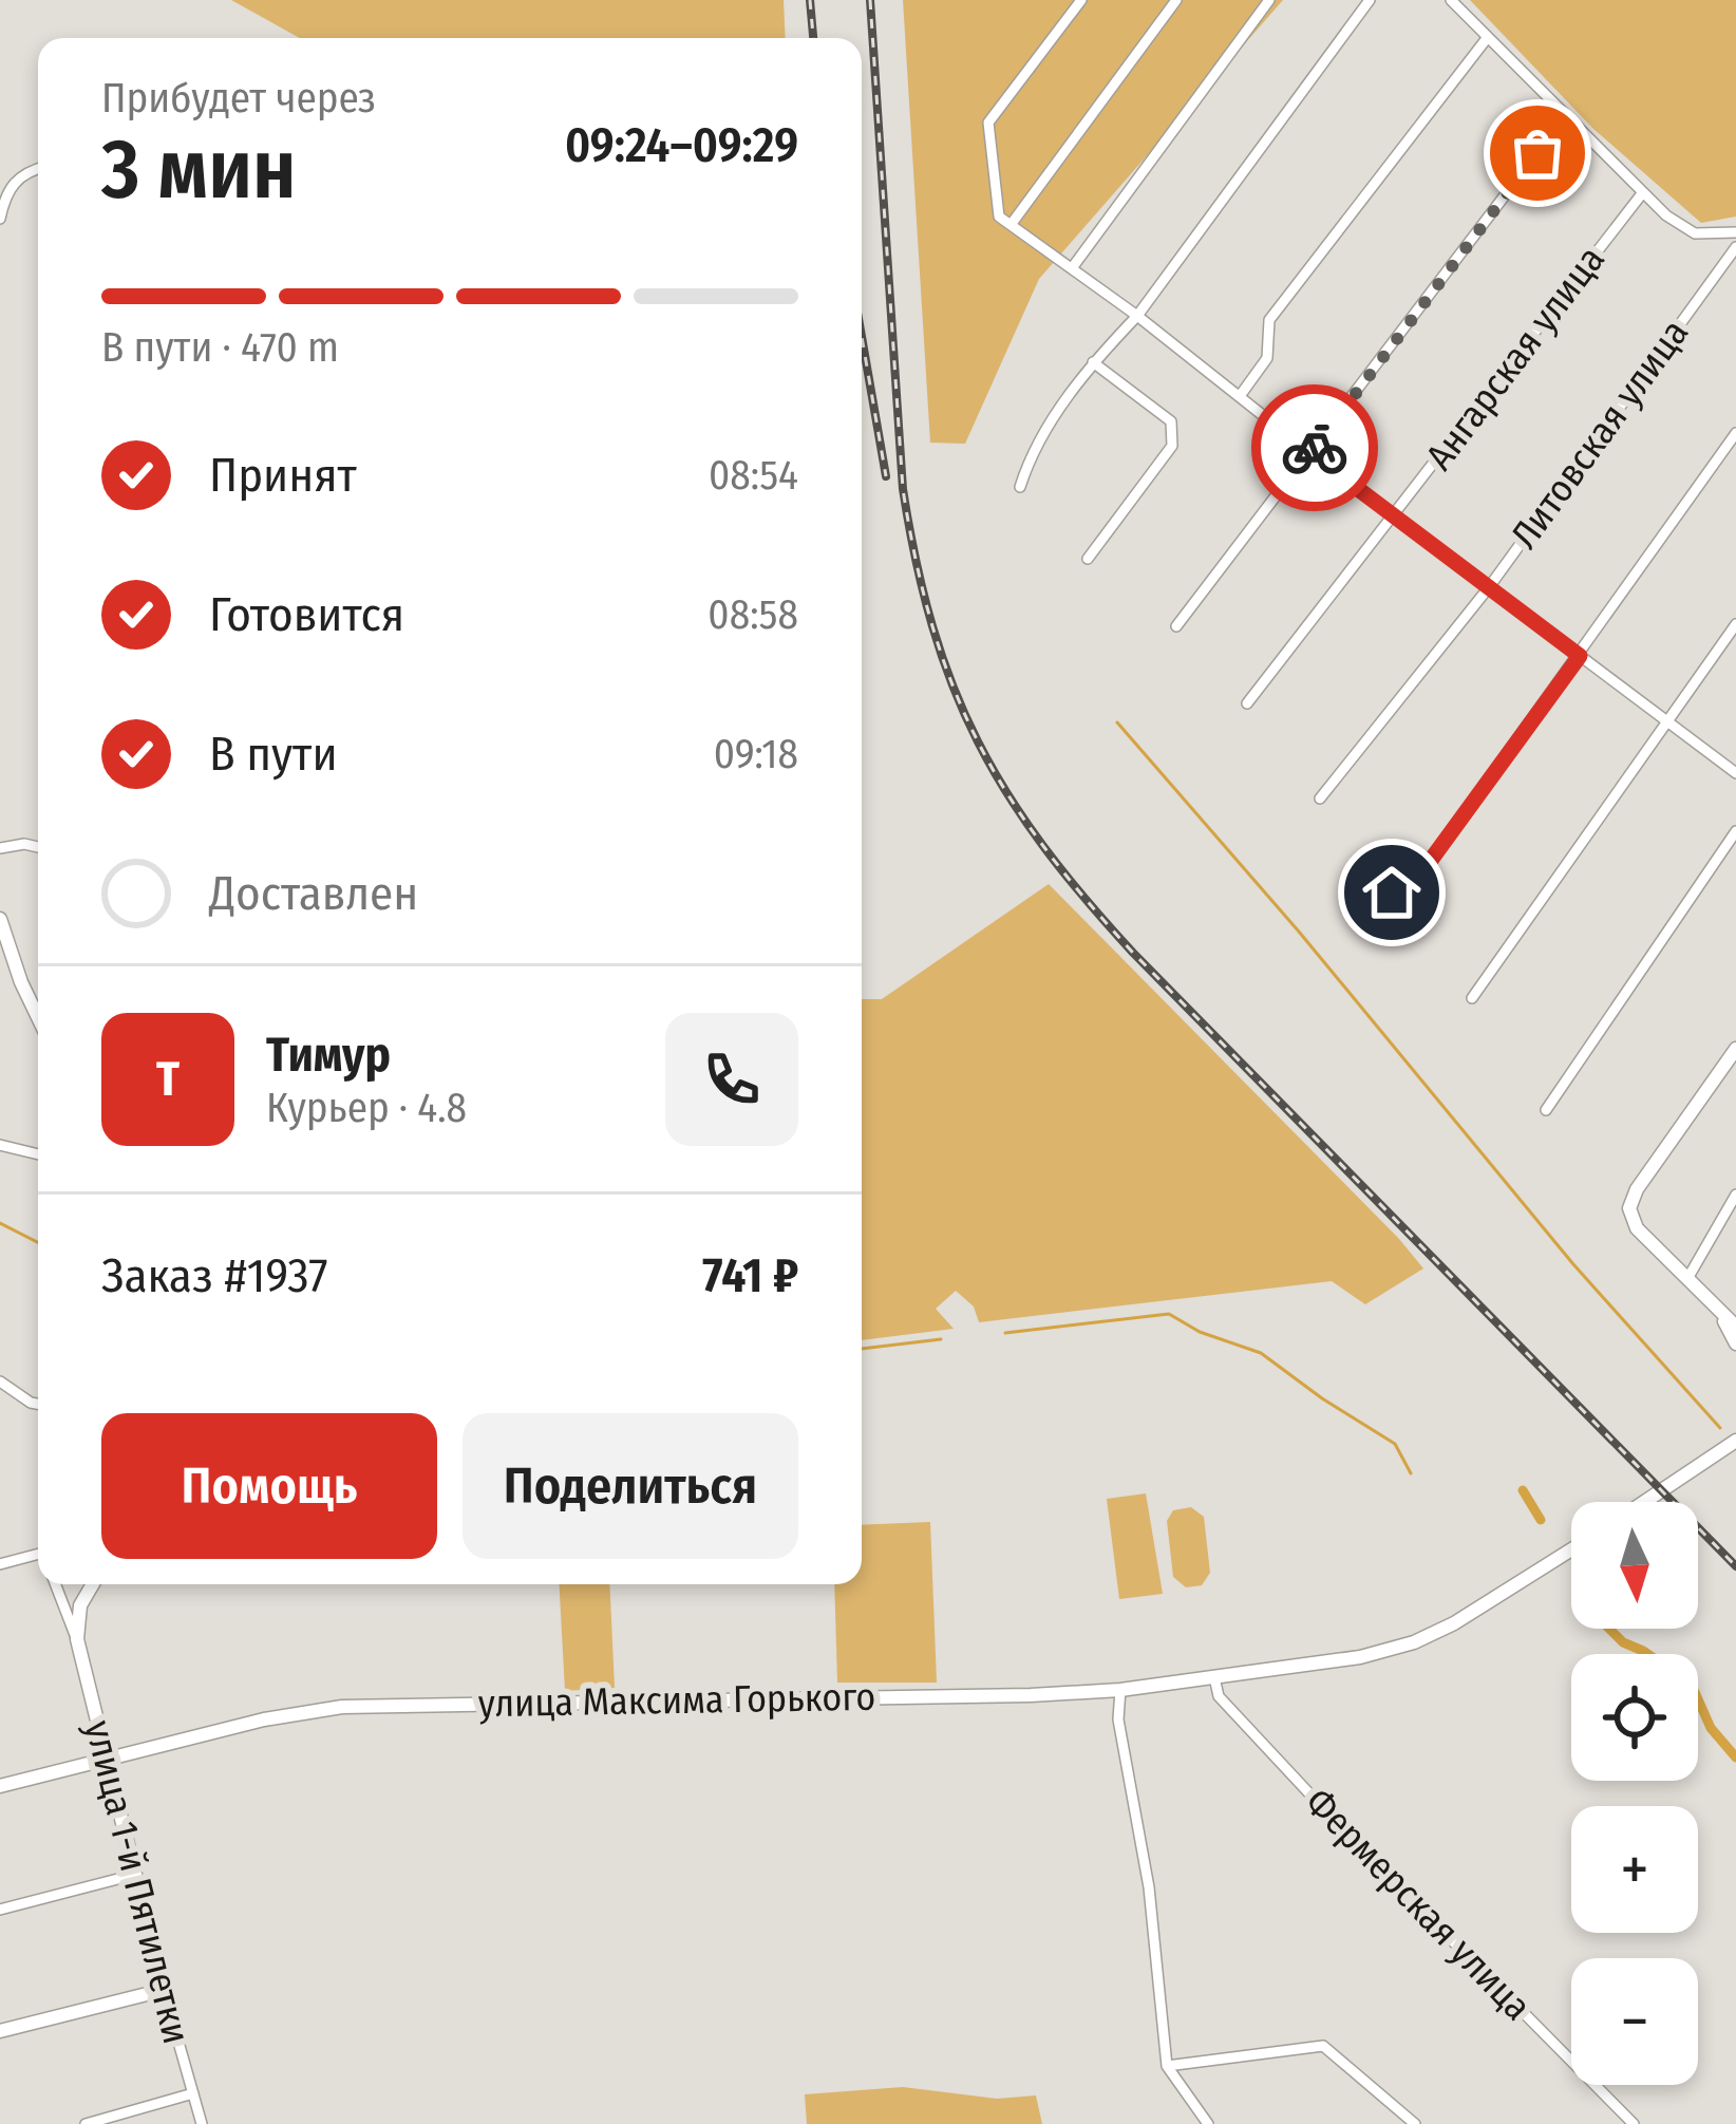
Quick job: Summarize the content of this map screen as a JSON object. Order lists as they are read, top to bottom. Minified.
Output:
{"streets":{"main road":["улица Максима Горького","улица 1-й Пятилетки"],"street":["Ангарская улица","Литовская улица","Фермерская улица"]},"crossings":[["улица Максима Горького","улица 1-й Пятилетки"],["улица Максима Горького","Фермерская улица"]],"north":"bottom","page":{"heading":["3 мин","Прибудет через","09:24–09:29"],"panel":["Тимур","Курьер · 4.8","Заказ #1937","741 ₽"],"bar":"В пути · 470 m","list":[["Принят","08:54"],["Готовится","08:58"],["В пути","09:18"],"Доставлен"],"round":"Т","buttons":["Помощь","Поделиться"],"map_buttons":["+","−"]}}
